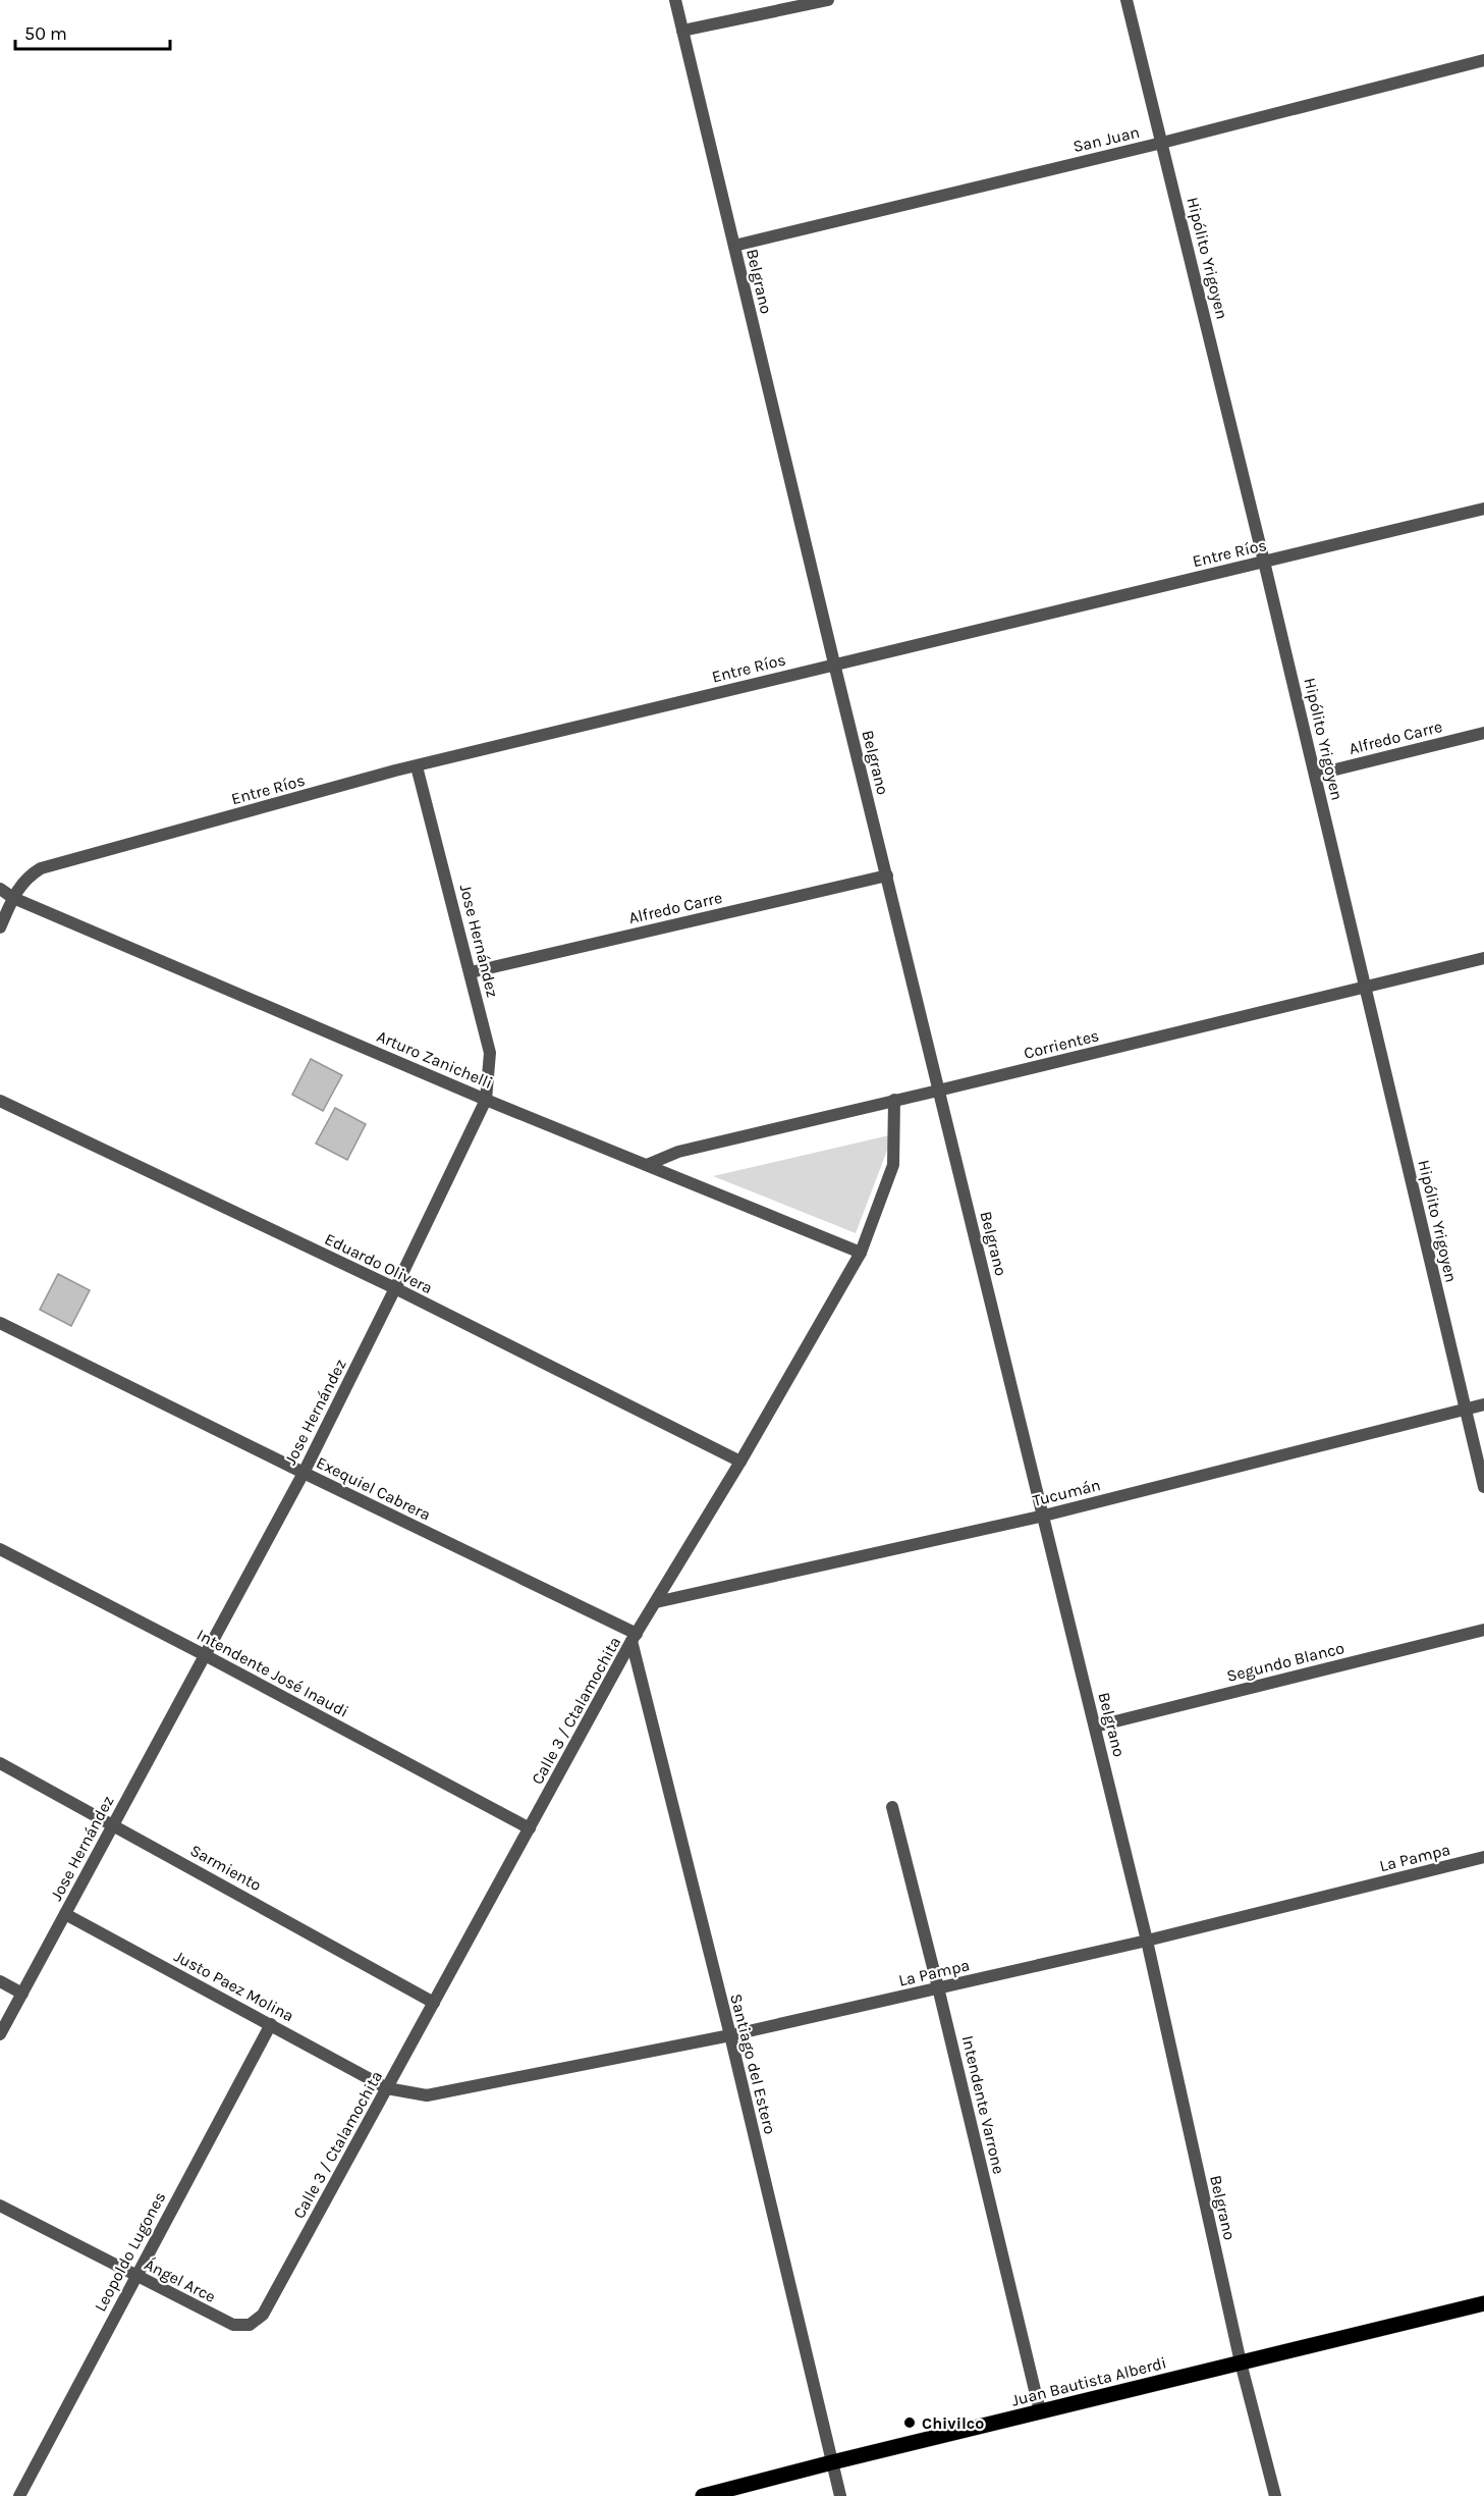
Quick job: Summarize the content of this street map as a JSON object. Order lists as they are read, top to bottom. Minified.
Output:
{"streets":{"main road":["Juan Bautista Alberdi"],"street":["San Juan","Hipólito Yrigoyen","Belgrano","Entre Ríos","Alfredo Carre","Jose Hernández","Corrientes","Arturo Zanichelli","Eduardo Olivera","Exequiel Cabrera","Tucumán","Segundo Blanco","Intendente José Inaudi","Calle 3 / Ctalamochita","La Pampa","Sarmiento","Justo Paez Molina","Santiago del Estero","Intendente Varrone","Leopoldo Lugones","Ángel Arce"]},"crossings":[["San Juan","Hipólito Yrigoyen"],["San Juan","Belgrano"],["Hipólito Yrigoyen","Entre Ríos"],["Hipólito Yrigoyen","Alfredo Carre"],["Hipólito Yrigoyen","Corrientes"],["Hipólito Yrigoyen","Tucumán"],["Belgrano","Entre Ríos"],["Belgrano","Alfredo Carre"],["Belgrano","Corrientes"],["Belgrano","Tucumán"],["Belgrano","Segundo Blanco"],["Belgrano","La Pampa"],["Belgrano","Juan Bautista Alberdi"],["Entre Ríos","Jose Hernández"],["Entre Ríos","Arturo Zanichelli"],["Alfredo Carre","Jose Hernández"],["Jose Hernández","Arturo Zanichelli"],["Jose Hernández","Eduardo Olivera"],["Jose Hernández","Exequiel Cabrera"],["Jose Hernández","Intendente José Inaudi"],["Jose Hernández","Sarmiento"],["Jose Hernández","Justo Paez Molina"],["Corrientes","Arturo Zanichelli"],["Corrientes","Calle 3 / Ctalamochita"],["Arturo Zanichelli","Calle 3 / Ctalamochita"],["Eduardo Olivera","Calle 3 / Ctalamochita"],["Exequiel Cabrera","Calle 3 / Ctalamochita"],["Exequiel Cabrera","Santiago del Estero"],["Tucumán","Calle 3 / Ctalamochita"],["Intendente José Inaudi","Calle 3 / Ctalamochita"],["Calle 3 / Ctalamochita","La Pampa"],["Calle 3 / Ctalamochita","Sarmiento"],["Calle 3 / Ctalamochita","Justo Paez Molina"],["Calle 3 / Ctalamochita","Santiago del Estero"],["Calle 3 / Ctalamochita","Ángel Arce"],["La Pampa","Justo Paez Molina"],["La Pampa","Santiago del Estero"],["La Pampa","Intendente Varrone"],["Justo Paez Molina","Leopoldo Lugones"],["Santiago del Estero","Juan Bautista Alberdi"],["Intendente Varrone","Juan Bautista Alberdi"],["Leopoldo Lugones","Ángel Arce"]],"places":["Chivilco"],"scale_bar":"50 m"}
